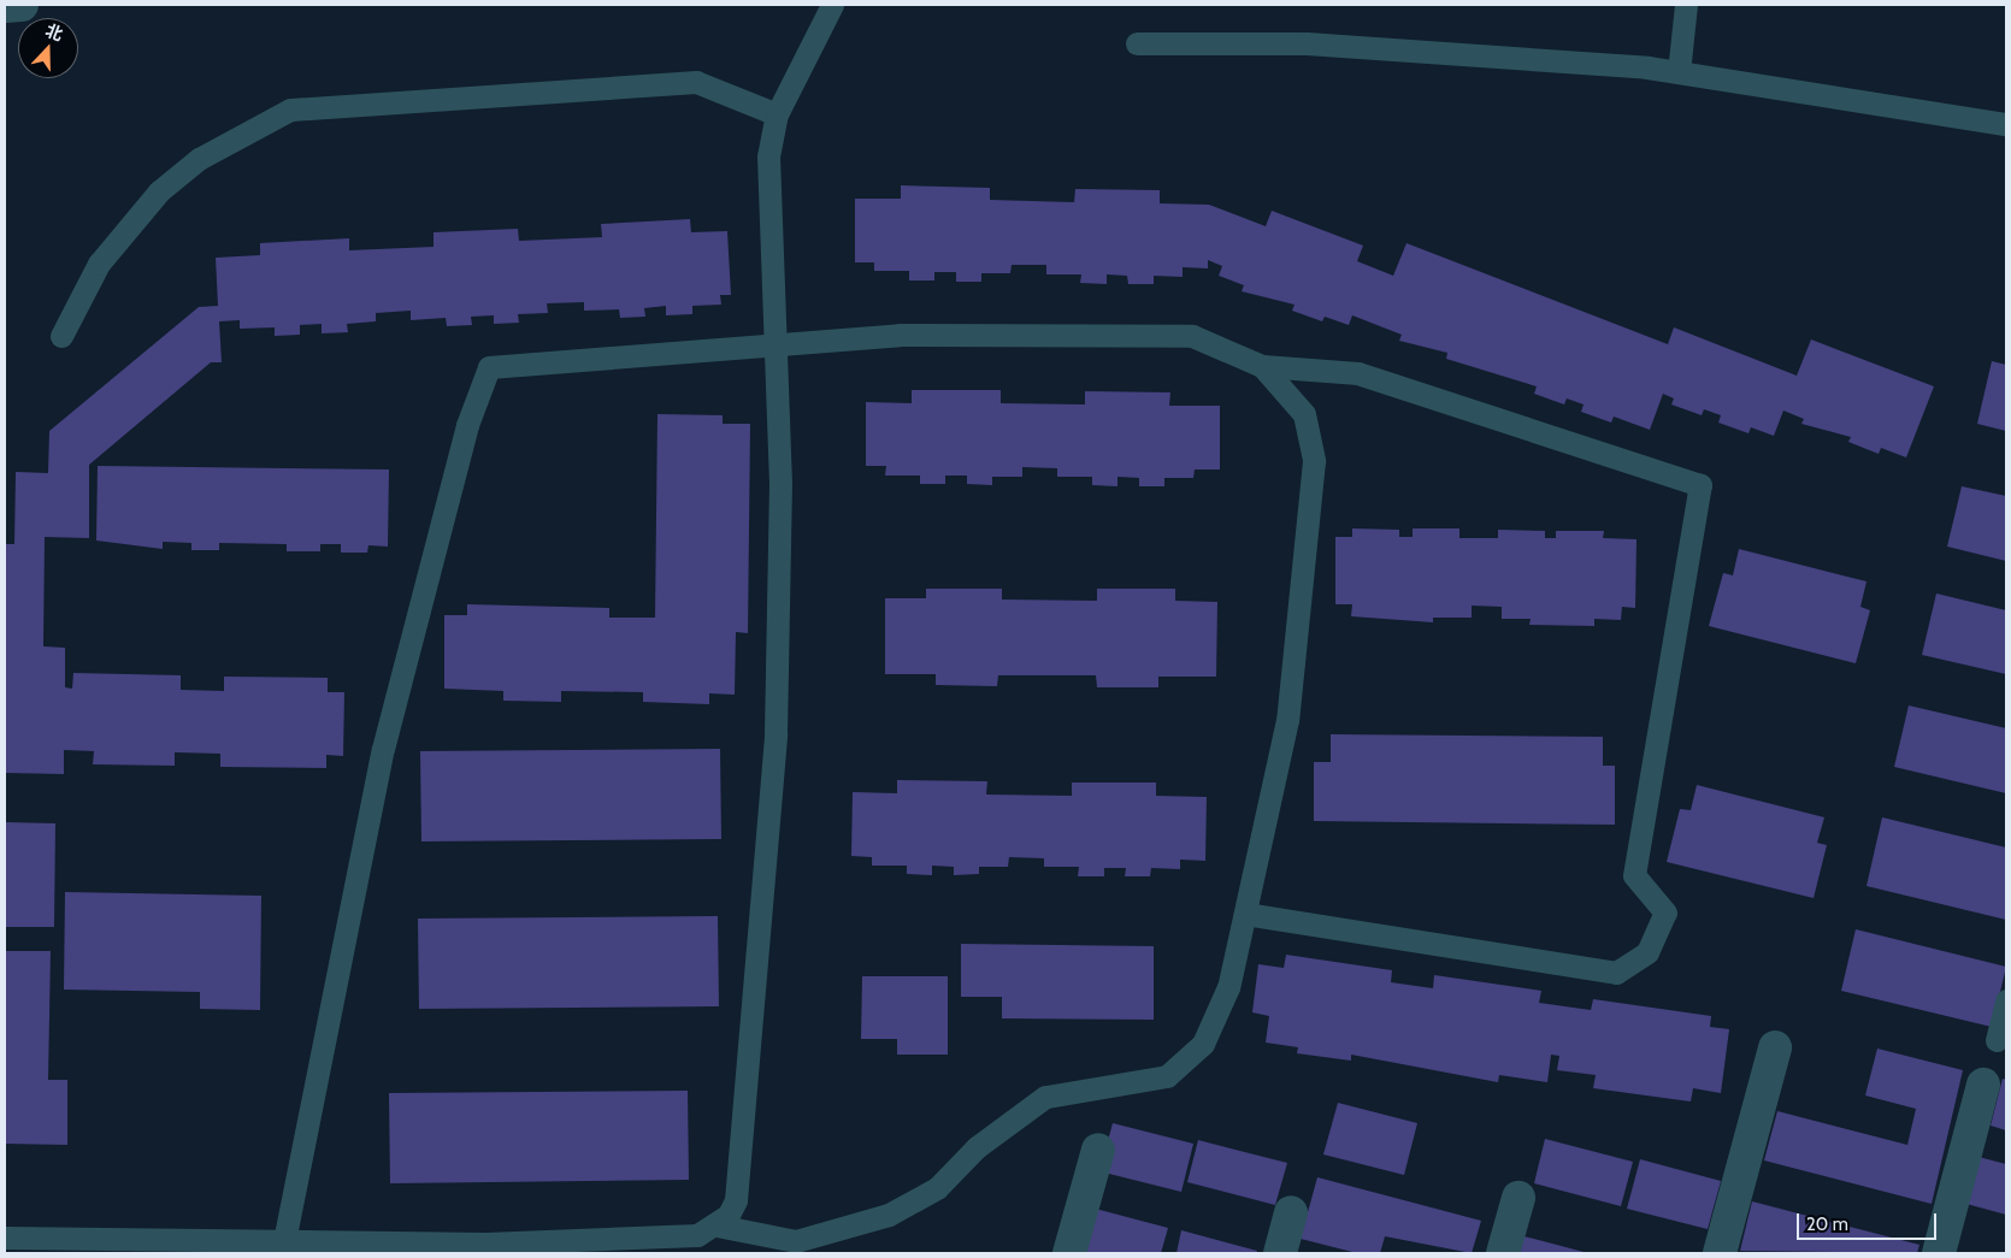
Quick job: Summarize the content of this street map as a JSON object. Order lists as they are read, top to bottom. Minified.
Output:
{"scale_bar":"20 m","north":"top"}
